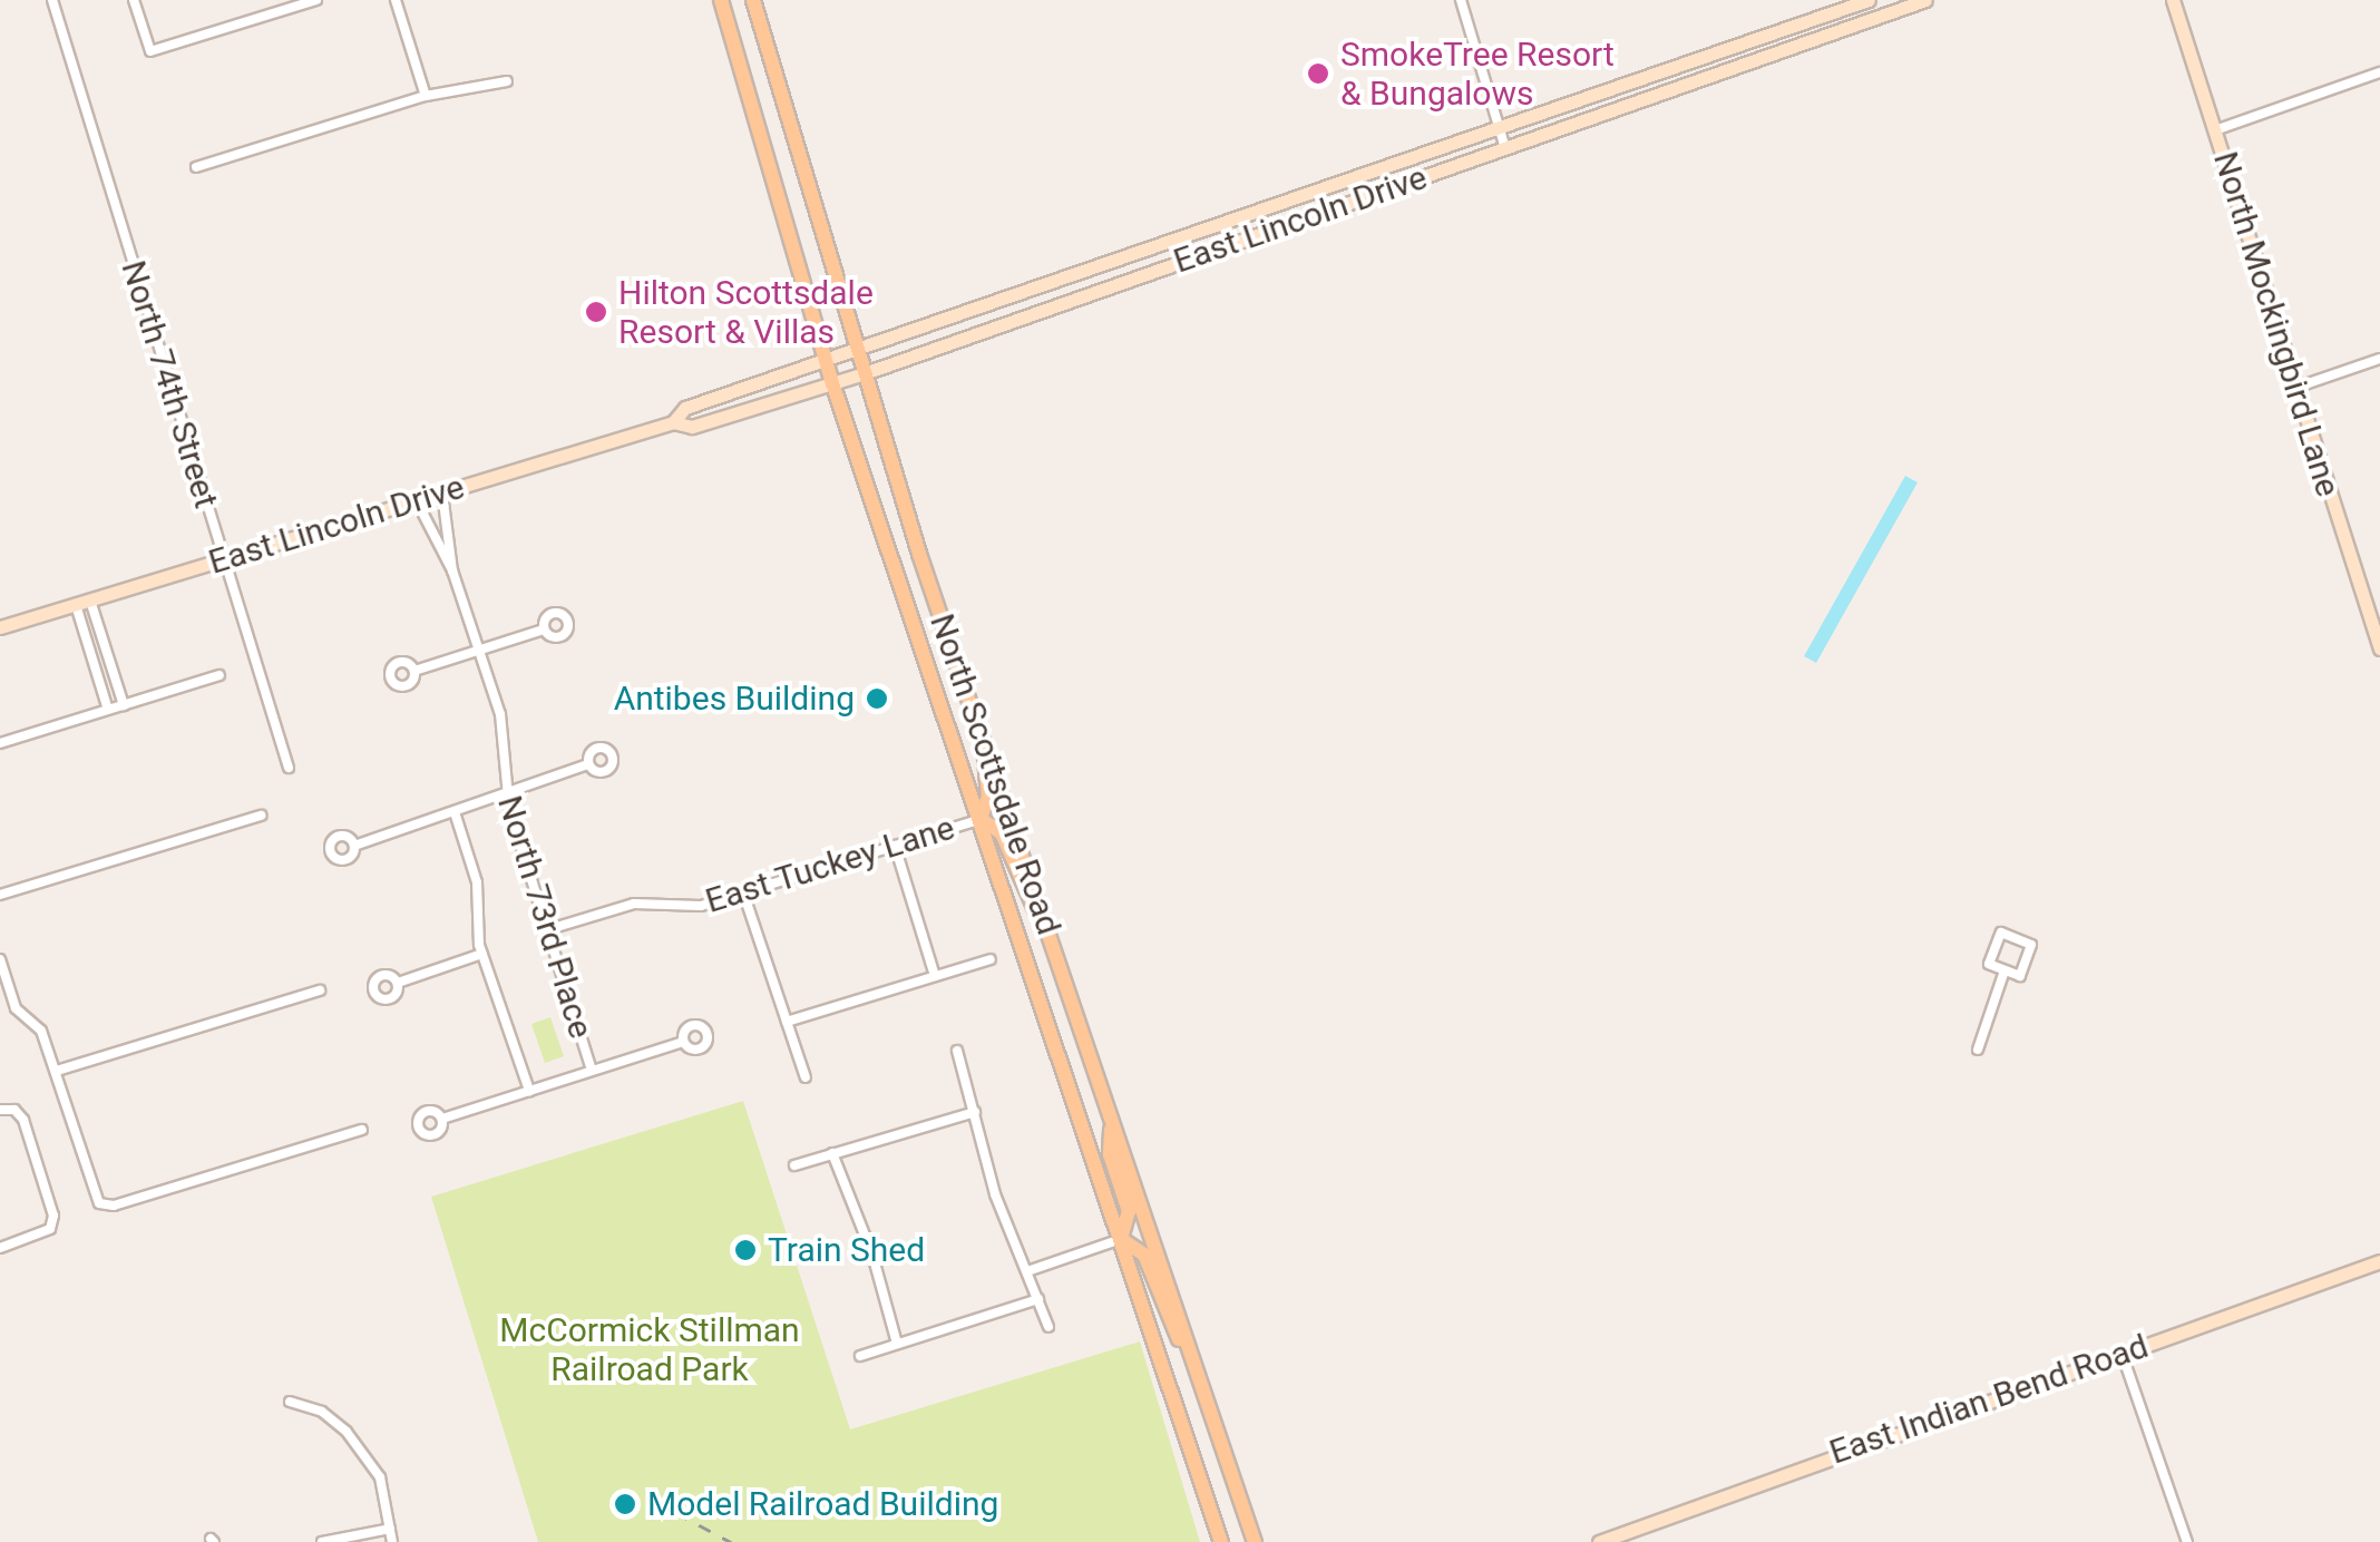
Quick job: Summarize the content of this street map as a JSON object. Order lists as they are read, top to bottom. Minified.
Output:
{"streets":{"main road":["East Lincoln Drive","North Mockingbird Lane","North Scottsdale Road","East Indian Bend Road"],"street":["North 74th Street","East Tuckey Lane","North 73rd Place"]},"crossings":[["East Lincoln Drive","North 74th Street"],["East Lincoln Drive","North Scottsdale Road"],["East Lincoln Drive","North 73rd Place"],["North Scottsdale Road","East Tuckey Lane"],["East Tuckey Lane","North 73rd Place"]],"parks":["McCormick Stillman Railroad Park"],"places":["SmokeTree Resort & Bungalows","Hilton Scottsdale Resort & Villas","Antibes Building","Train Shed","Model Railroad Building"]}
